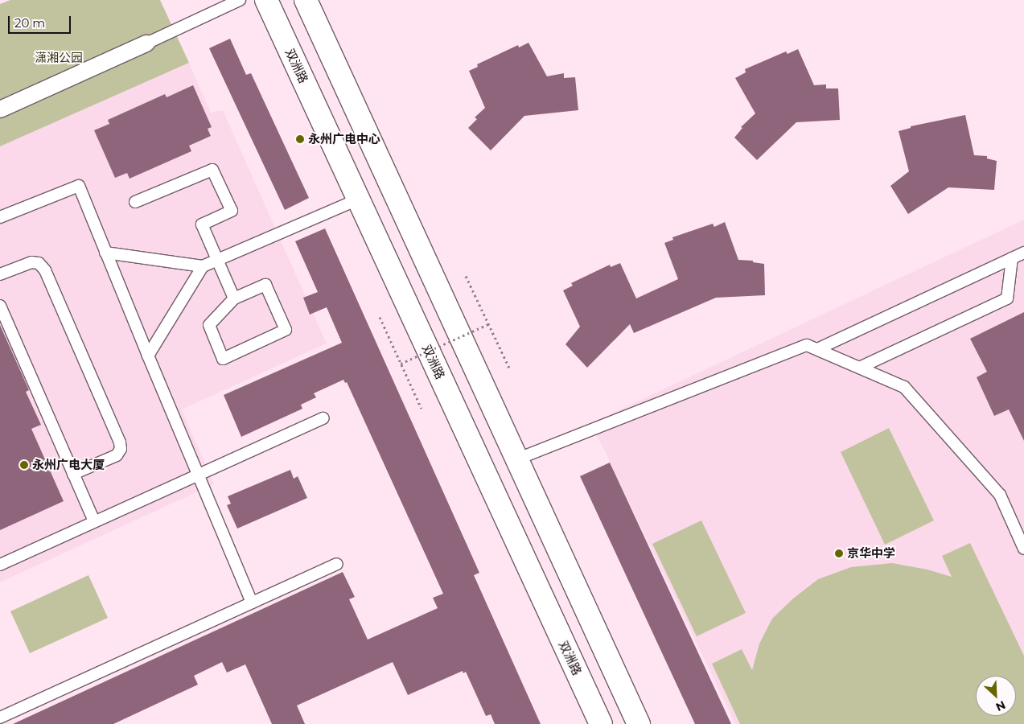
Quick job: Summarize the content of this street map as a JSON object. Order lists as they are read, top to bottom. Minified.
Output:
{"streets":{"main road":["双洲路"]},"parks":["潇湘公园"],"places":["永州广电中心","永州广电大厦","京华中学"],"scale_bar":"20 m","north":"bottom right"}
